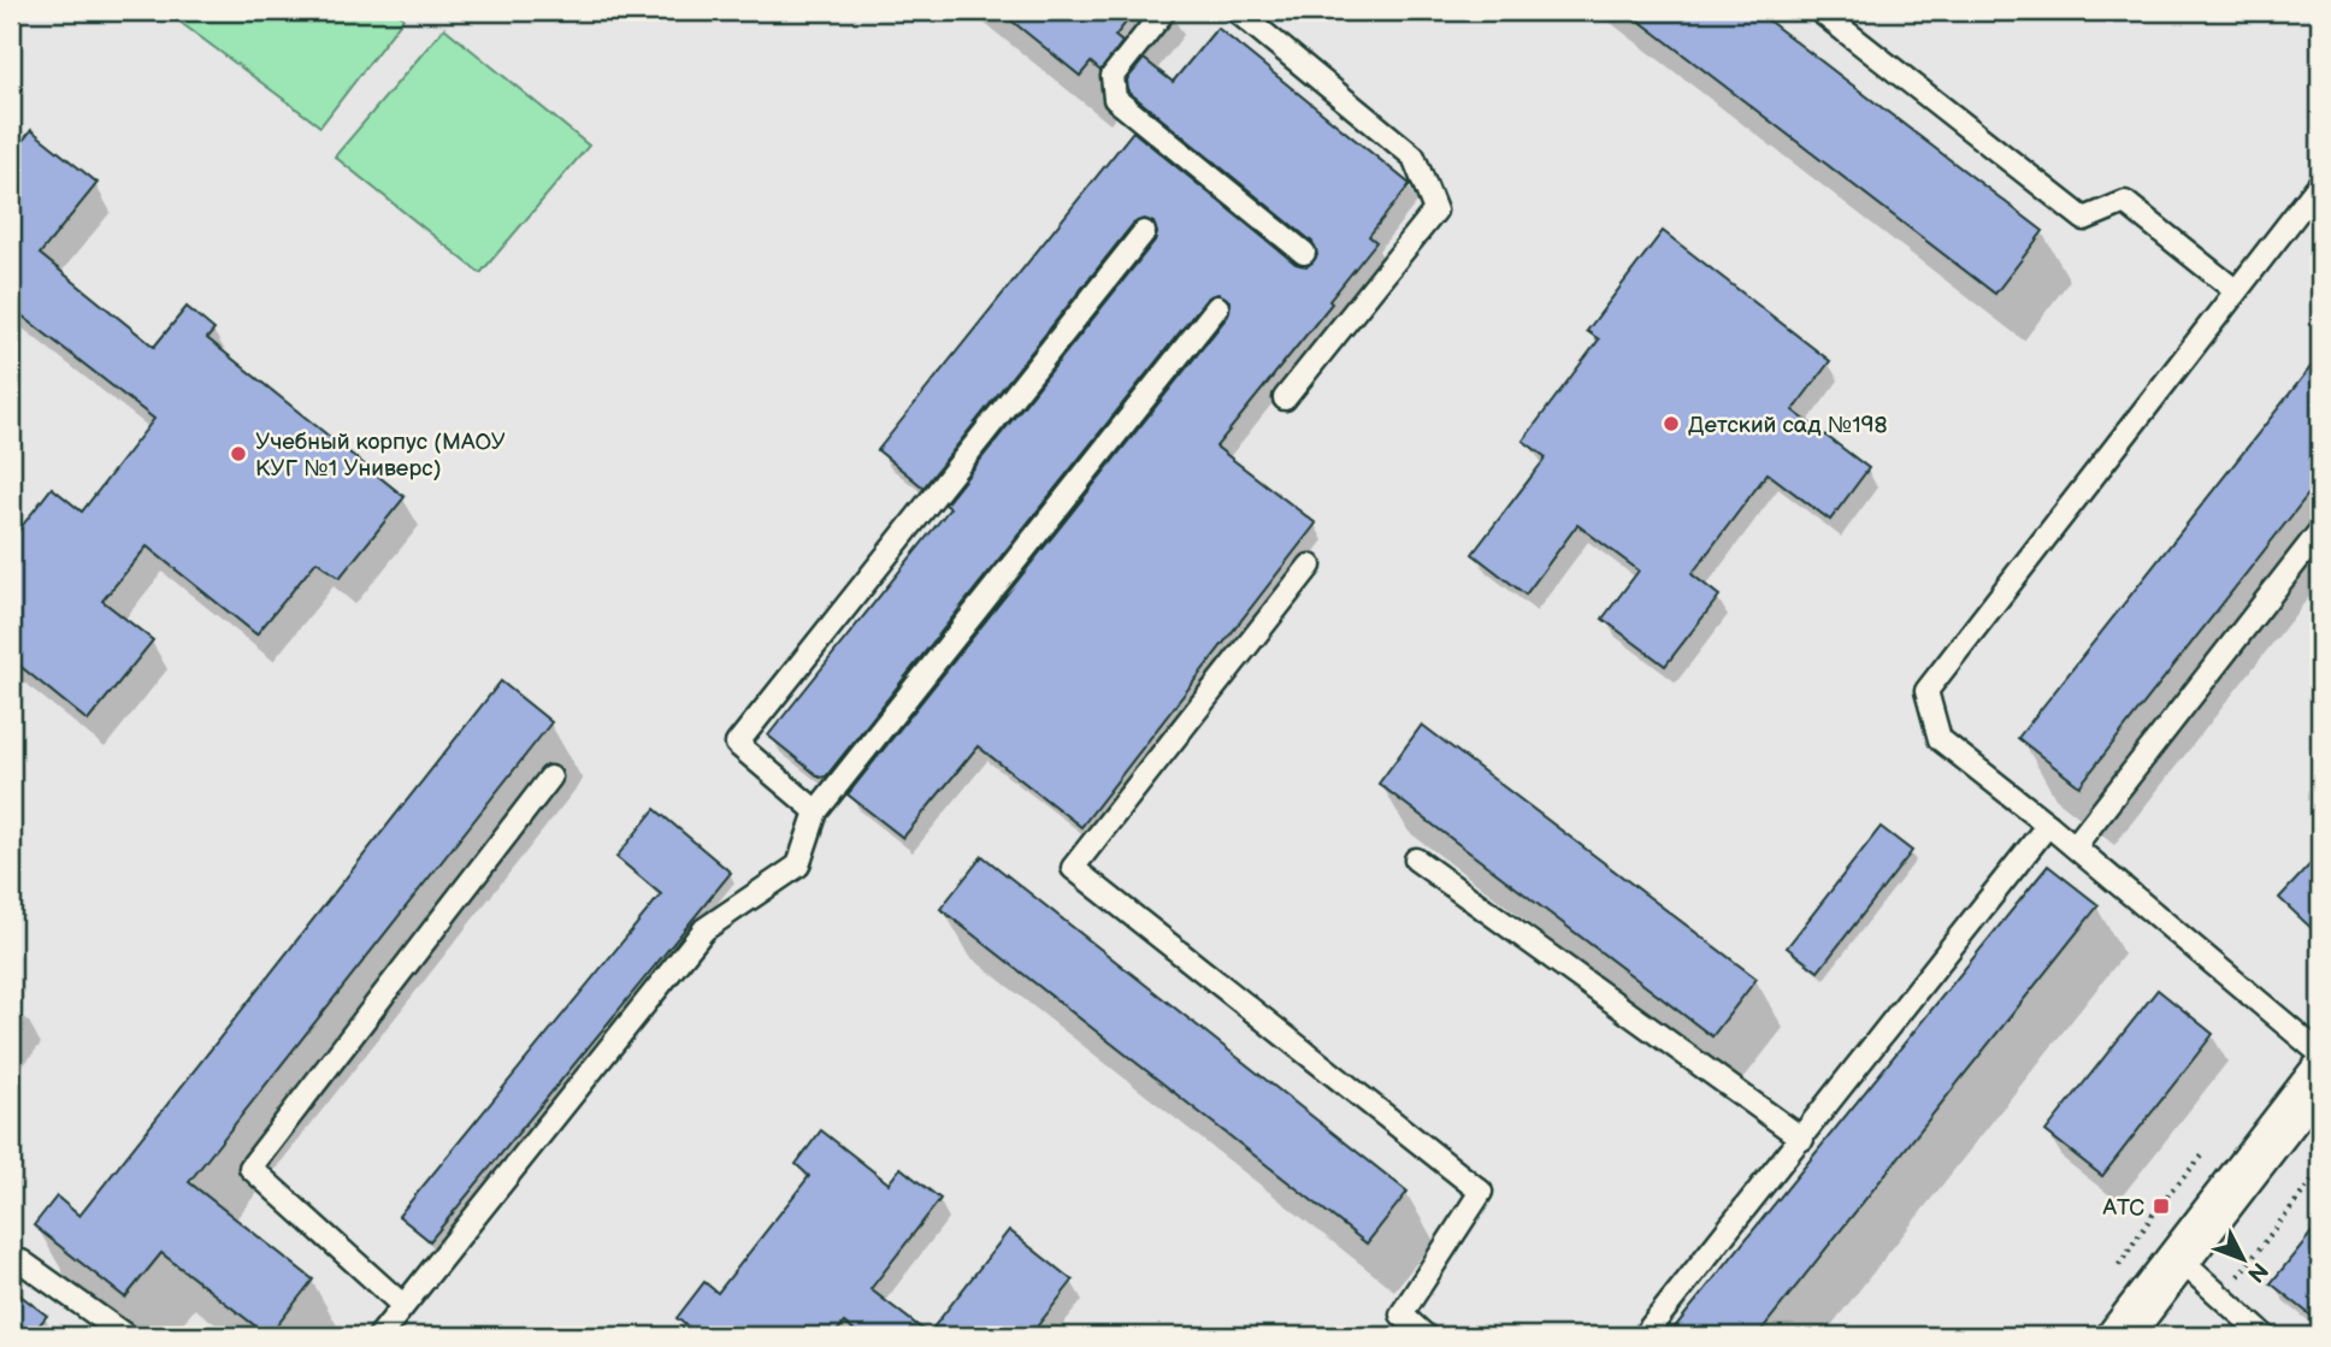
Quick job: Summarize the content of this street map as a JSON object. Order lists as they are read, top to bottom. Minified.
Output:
{"places":{"other":["Детский сад №198","Учебный корпус (МАОУ КУГ №1 Универс)"],"transit":["АТС"]},"north":"bottom right"}
